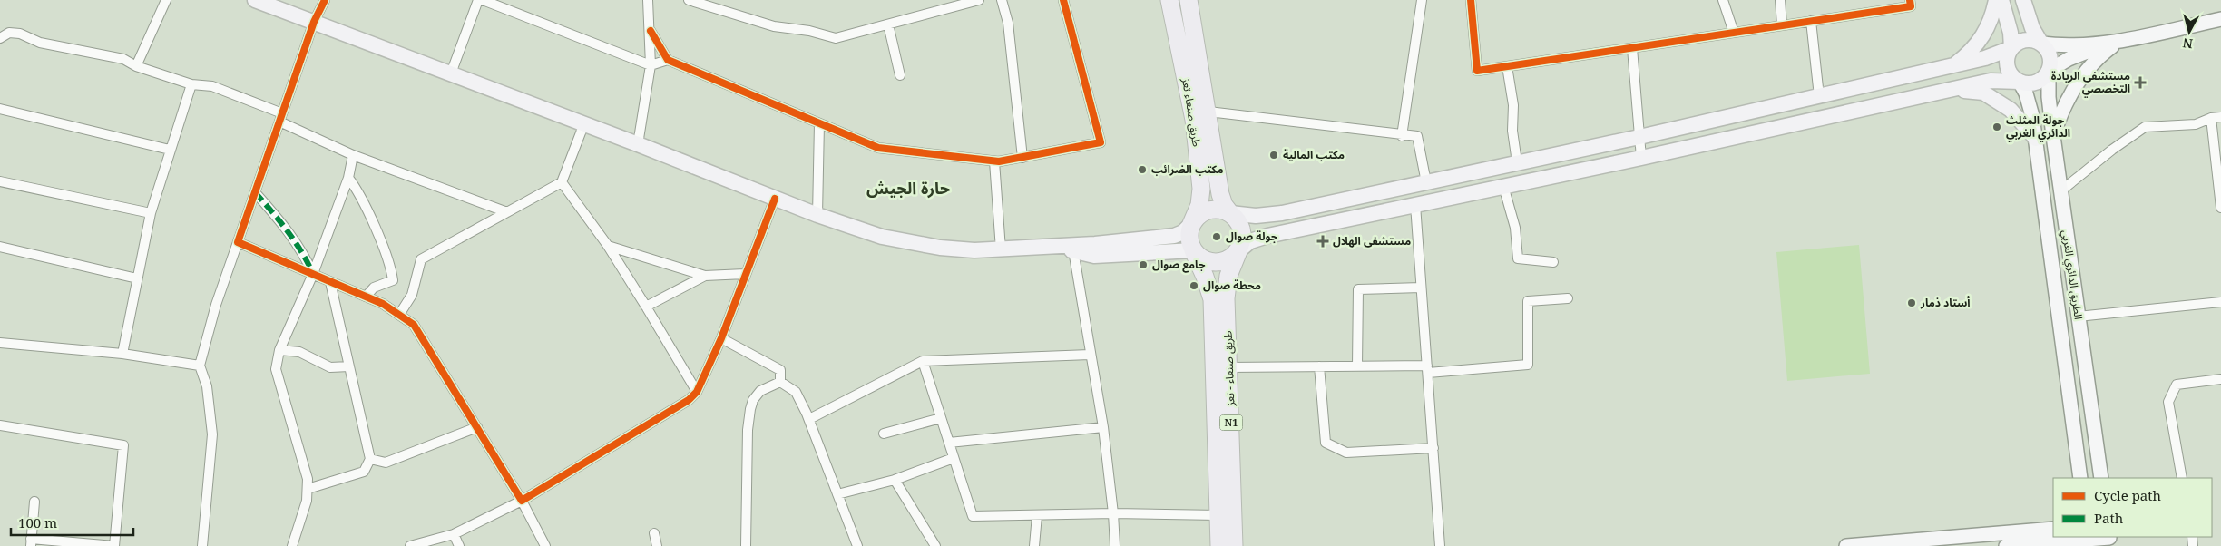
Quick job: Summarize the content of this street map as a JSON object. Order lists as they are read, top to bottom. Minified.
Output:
{"streets":{"highway":["طريق صنعاء تعز","طريق صنعاء - تعز","N1"],"main road":["الطريق الدائري الغربي"]},"districts":["حارة الجيش"],"places":{"health":["مستشفى الريادة التخصصي","مستشفى الهلال"],"other":["جولة المثلث الدائري الغربي","مكتب المالية","مكتب الضرائب","جولة صوال","جامع صوال","محطة صوال","أستاد ذمار"]},"legend":["Cycle path","Path"],"scale_bar":"100 m","north":"bottom"}
